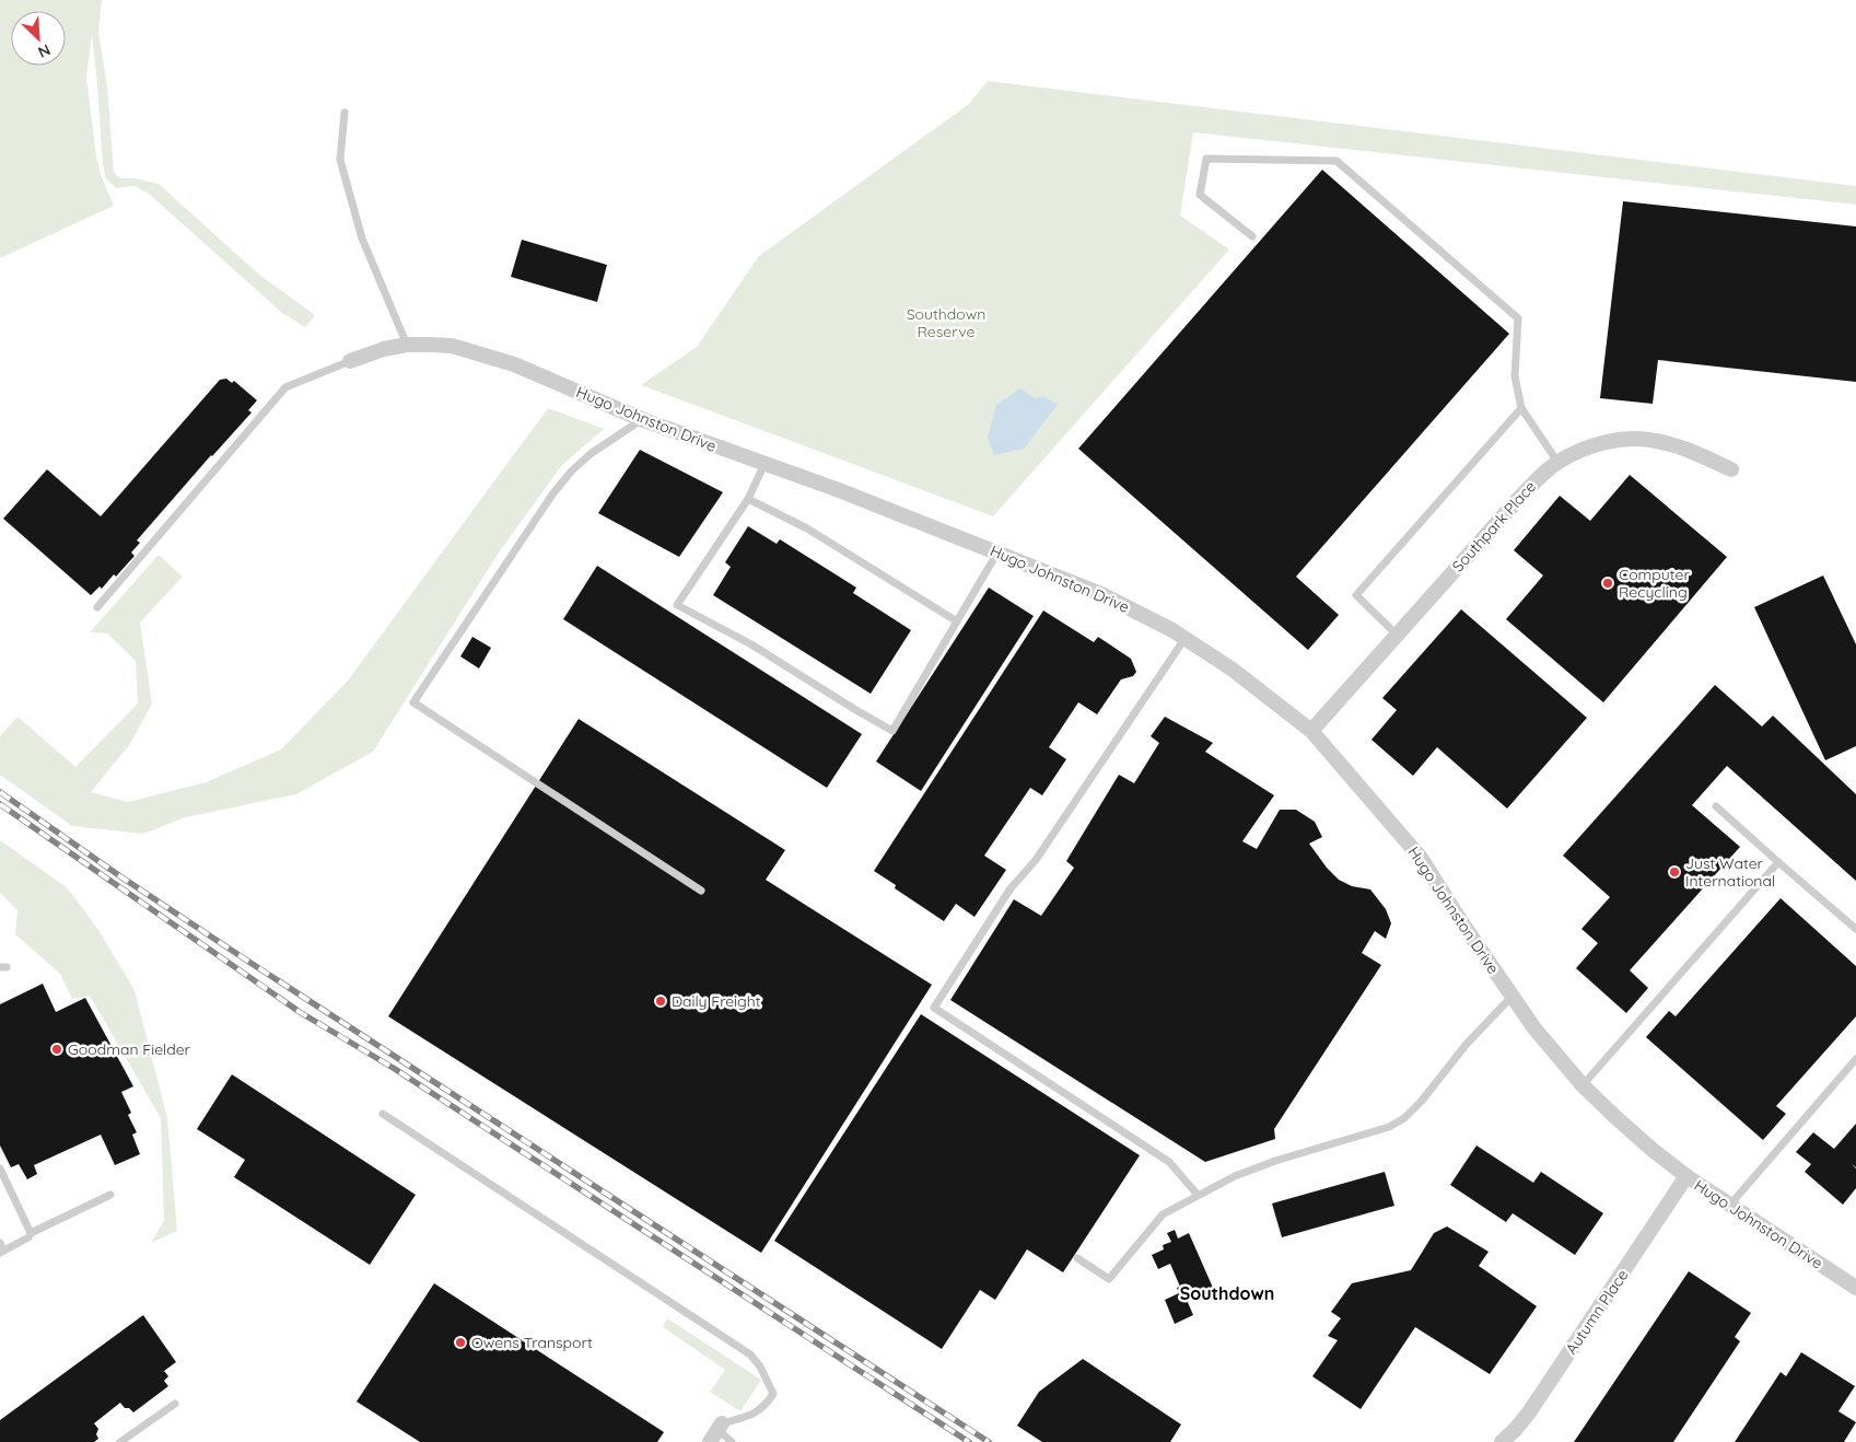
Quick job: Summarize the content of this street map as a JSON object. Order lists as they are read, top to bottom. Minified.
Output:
{"streets":{"street":["Hugo Johnston Drive","Southpark Place","Autumn Place"]},"crossings":[["Hugo Johnston Drive","Southpark Place"],["Hugo Johnston Drive","Autumn Place"]],"districts":["Southdown"],"parks":["Southdown Reserve"],"places":["Computer Recycling","Just Water International","Daily Freight","Goodman Fielder","Owens Transport"],"north":"bottom right"}
